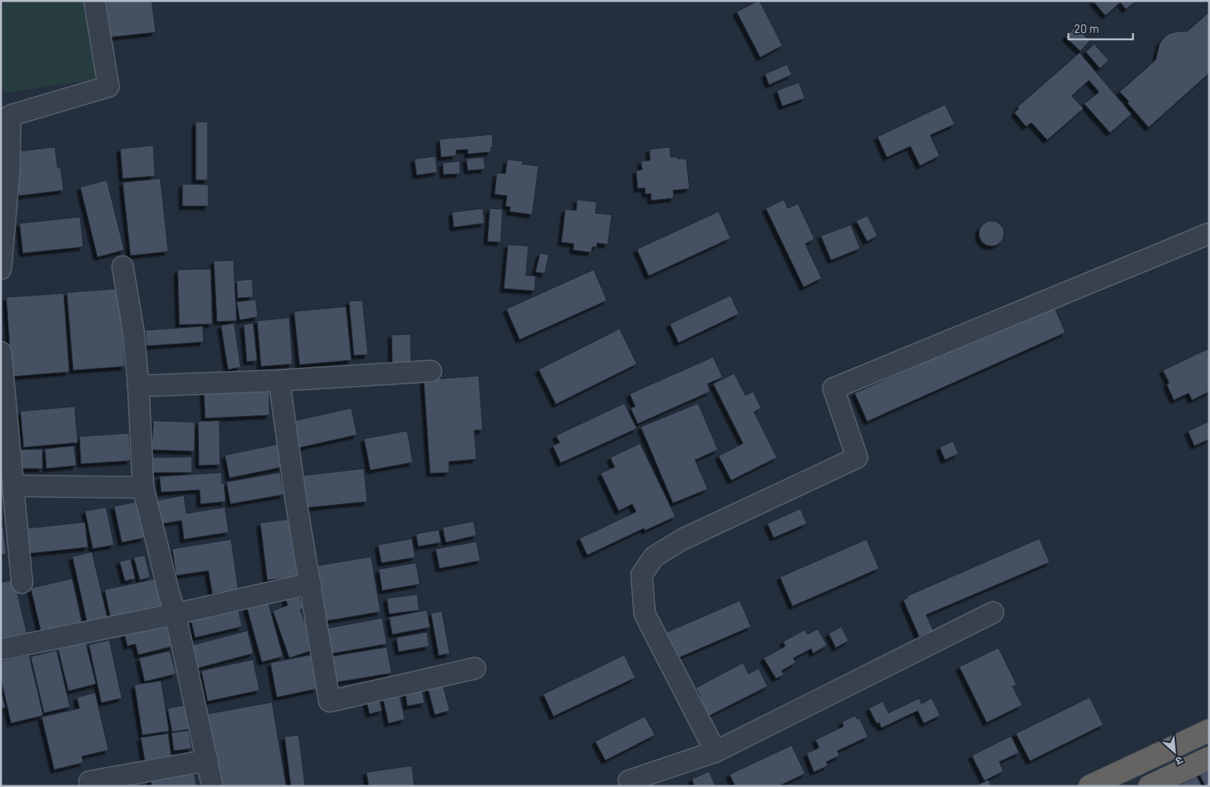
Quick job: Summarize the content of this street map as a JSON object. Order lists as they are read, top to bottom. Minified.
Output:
{"scale_bar":"20 m","north":"bottom right"}
